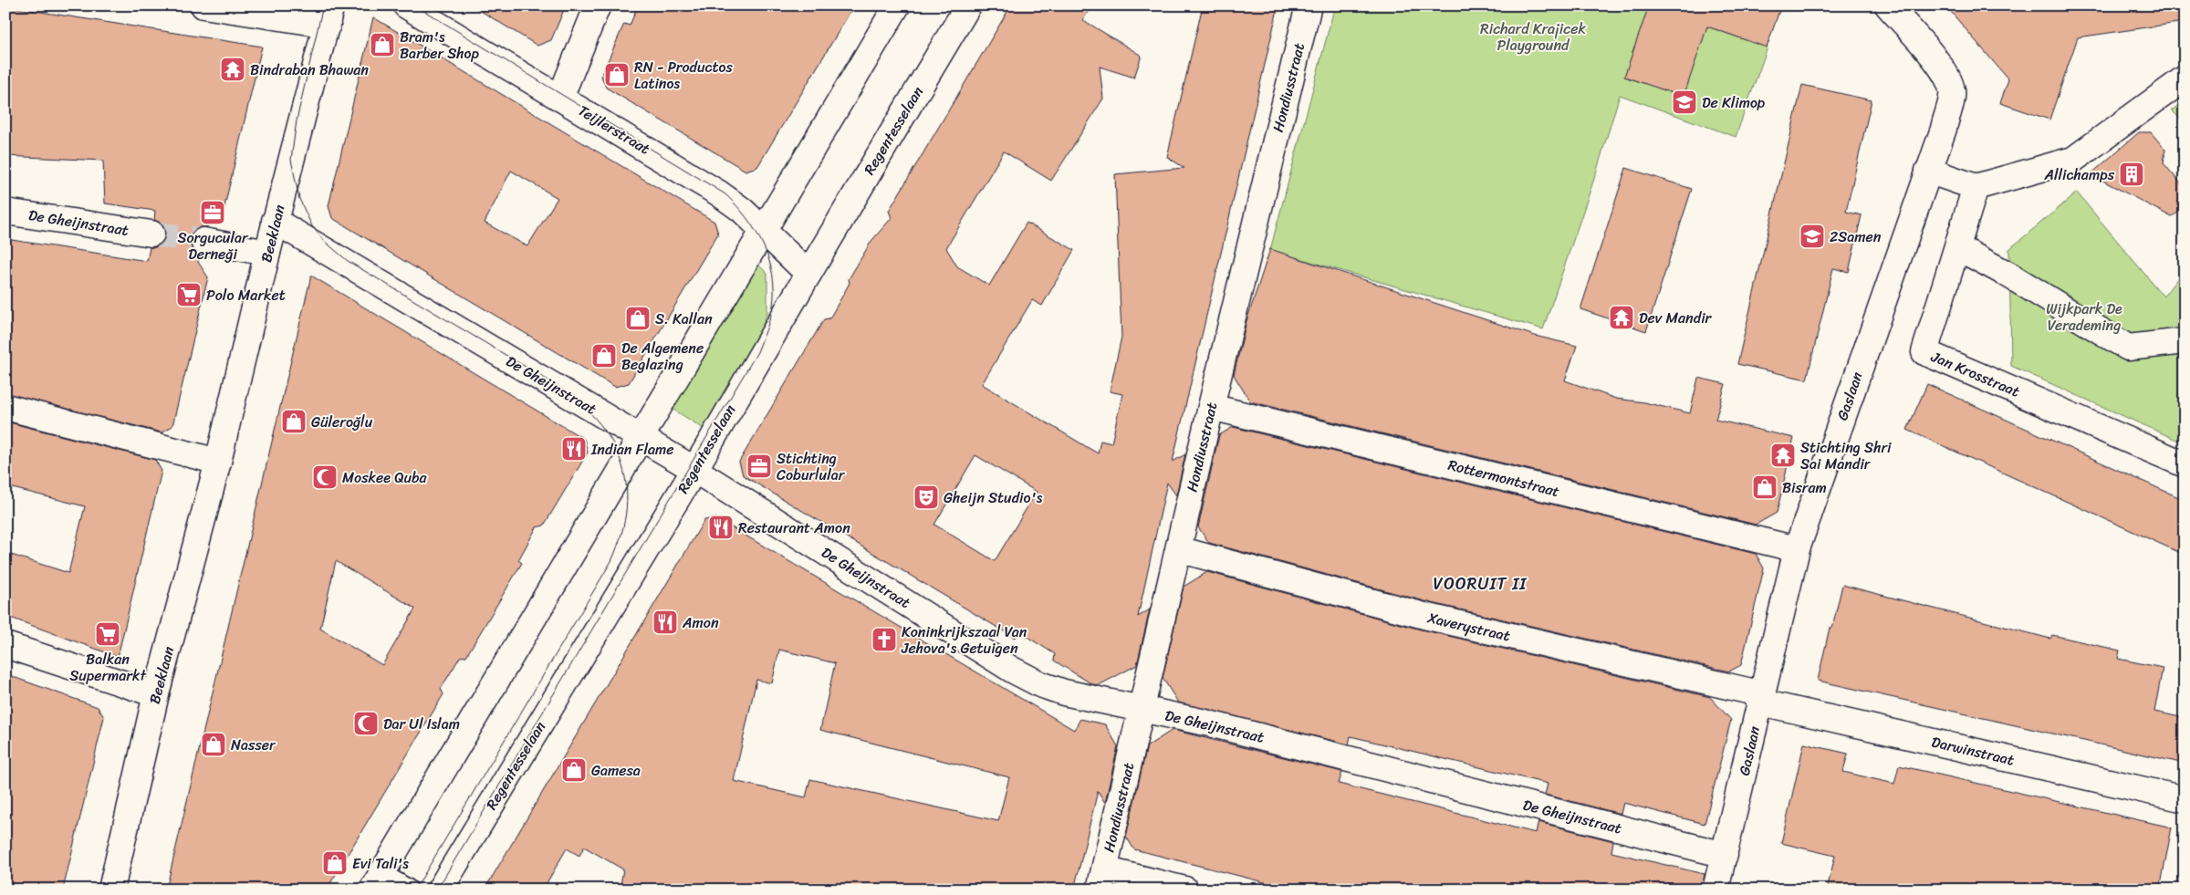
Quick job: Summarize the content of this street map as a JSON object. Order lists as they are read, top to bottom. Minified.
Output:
{"streets":{"street":["Hondiusstraat","Teijlerstraat","Regentesselaan","De Gheijnstraat","Beeklaan","Jan Krosstraat","Gaslaan","Rottermontstraat","Xaverystraat","Darwinstraat"]},"crossings":[["Hondiusstraat","De Gheijnstraat"],["Hondiusstraat","Rottermontstraat"],["Hondiusstraat","Xaverystraat"],["Teijlerstraat","Regentesselaan"],["Regentesselaan","De Gheijnstraat"],["De Gheijnstraat","Beeklaan"],["De Gheijnstraat","Gaslaan"],["Gaslaan","Rottermontstraat"],["Gaslaan","Xaverystraat"],["Gaslaan","Darwinstraat"],["Xaverystraat","Darwinstraat"]],"districts":["VOORUIT II"],"parks":["Richard Krajicek Playground","Wijkpark De Verademing"],"places":{"shop":["Bram's Barber Shop","RN - Productos Latinos","S. Kallan","De Algemene Beglazing","Güleroğlu","Bisram","Nasser","Gamesa","Evi Tali's"],"temple":["Bindraban Bhawan","Dev Mandir","Stichting Shri Sai Mandir"],"school or university":["De Klimop","2Samen"],"building":["Allichamps"],"office":["Sorgucular Derneği","Stichting Coburlular"],"supermarket":["Polo Market","Balkan Supermarkt"],"restaurant":["Indian Flame","Restaurant Amon","Amon"],"mosque":["Moskee Quba","Dar Ul Islam"],"theatre":["Gheijn Studio's"],"church":["Koninkrijkszaal Van Jehova's Getuigen"]}}
